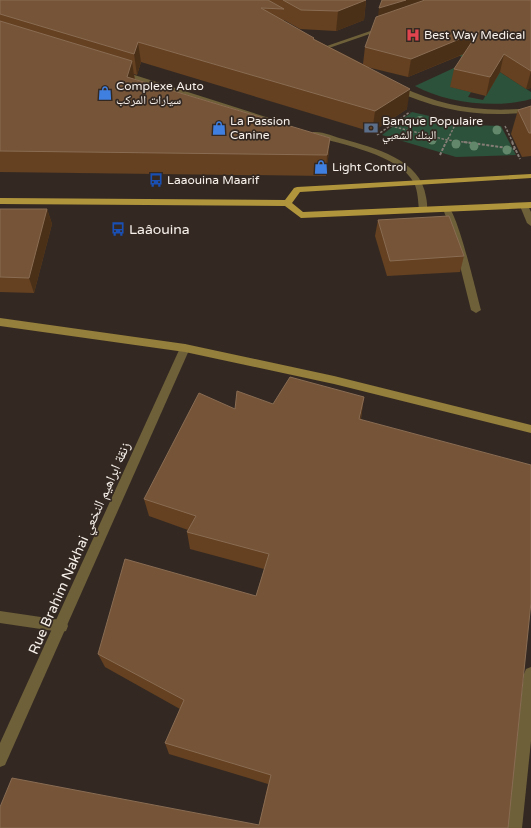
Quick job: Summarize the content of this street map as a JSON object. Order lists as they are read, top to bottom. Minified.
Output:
{"streets":{"street":["Rue Brahim Nakhai زنقة ابراهيم النخعي"]},"places":{"hospital":["Best Way Medical"],"shop":["Complexe Auto سيارات المركب","La Passion Canine","Light Control"],"bank":["Banque Populaire البنك الشعبي"],"bus stop":["Laaouina Maarif","Laâouina"]}}
